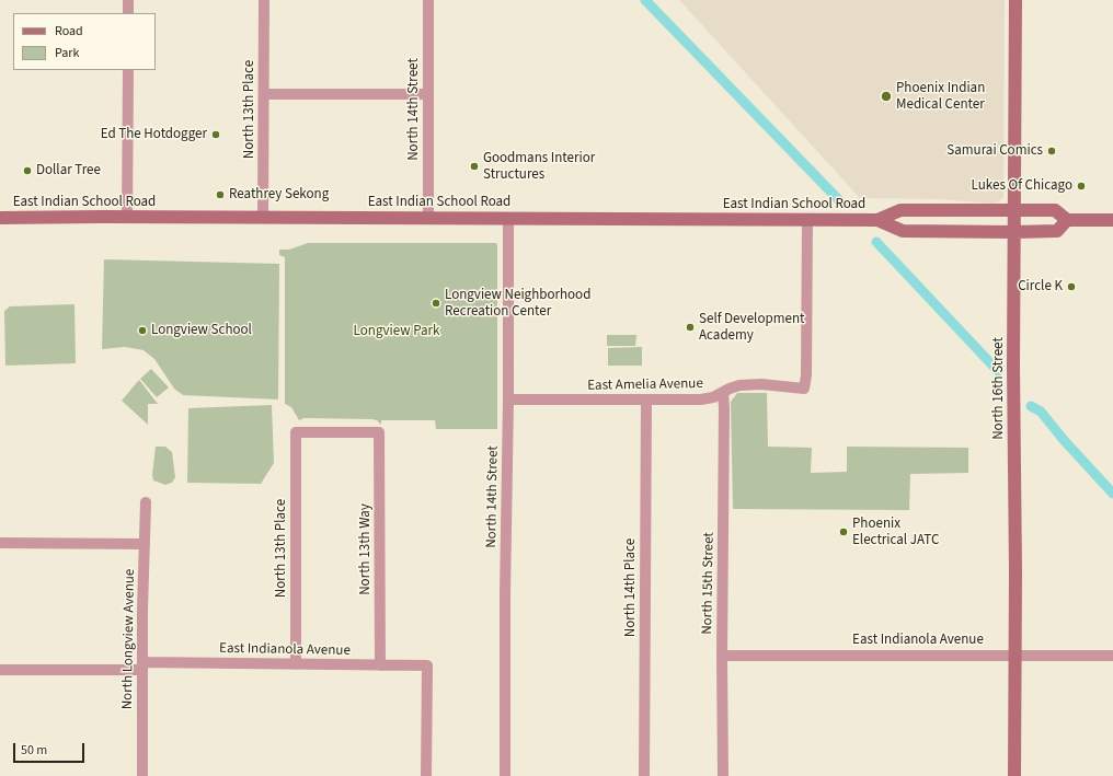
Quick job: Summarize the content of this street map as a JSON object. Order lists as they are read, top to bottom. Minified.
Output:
{"streets":{"main road":["East Indian School Road","North 16th Street"],"street":["North 13th Place","North 14th Street","East Amelia Avenue","North 13th Way","North 15th Street","North 14th Place","North Longview Avenue","East Indianola Avenue"]},"crossings":[["North 13th Place","East Indian School Road"],["North 13th Place","North 13th Way"],["North 13th Place","East Indianola Avenue"],["North 14th Street","East Indian School Road"],["North 14th Street","East Amelia Avenue"],["East Indian School Road","East Amelia Avenue"],["East Indian School Road","North 16th Street"],["East Amelia Avenue","North 15th Street"],["East Amelia Avenue","North 14th Place"],["North 16th Street","East Indianola Avenue"],["North 13th Way","East Indianola Avenue"],["North 15th Street","East Indianola Avenue"],["North Longview Avenue","East Indianola Avenue"]],"parks":["Longview Park"],"places":["Phoenix Indian Medical Center","Ed The Hotdogger","Samurai Comics","Goodmans Interior Structures","Dollar Tree","Lukes Of Chicago","Reathrey Sekong","Circle K","Longview Neighborhood Recreation Center","Self Development Academy","Longview School","Phoenix Electrical JATC"],"legend":["Road","Park"],"scale_bar":"50 m"}
